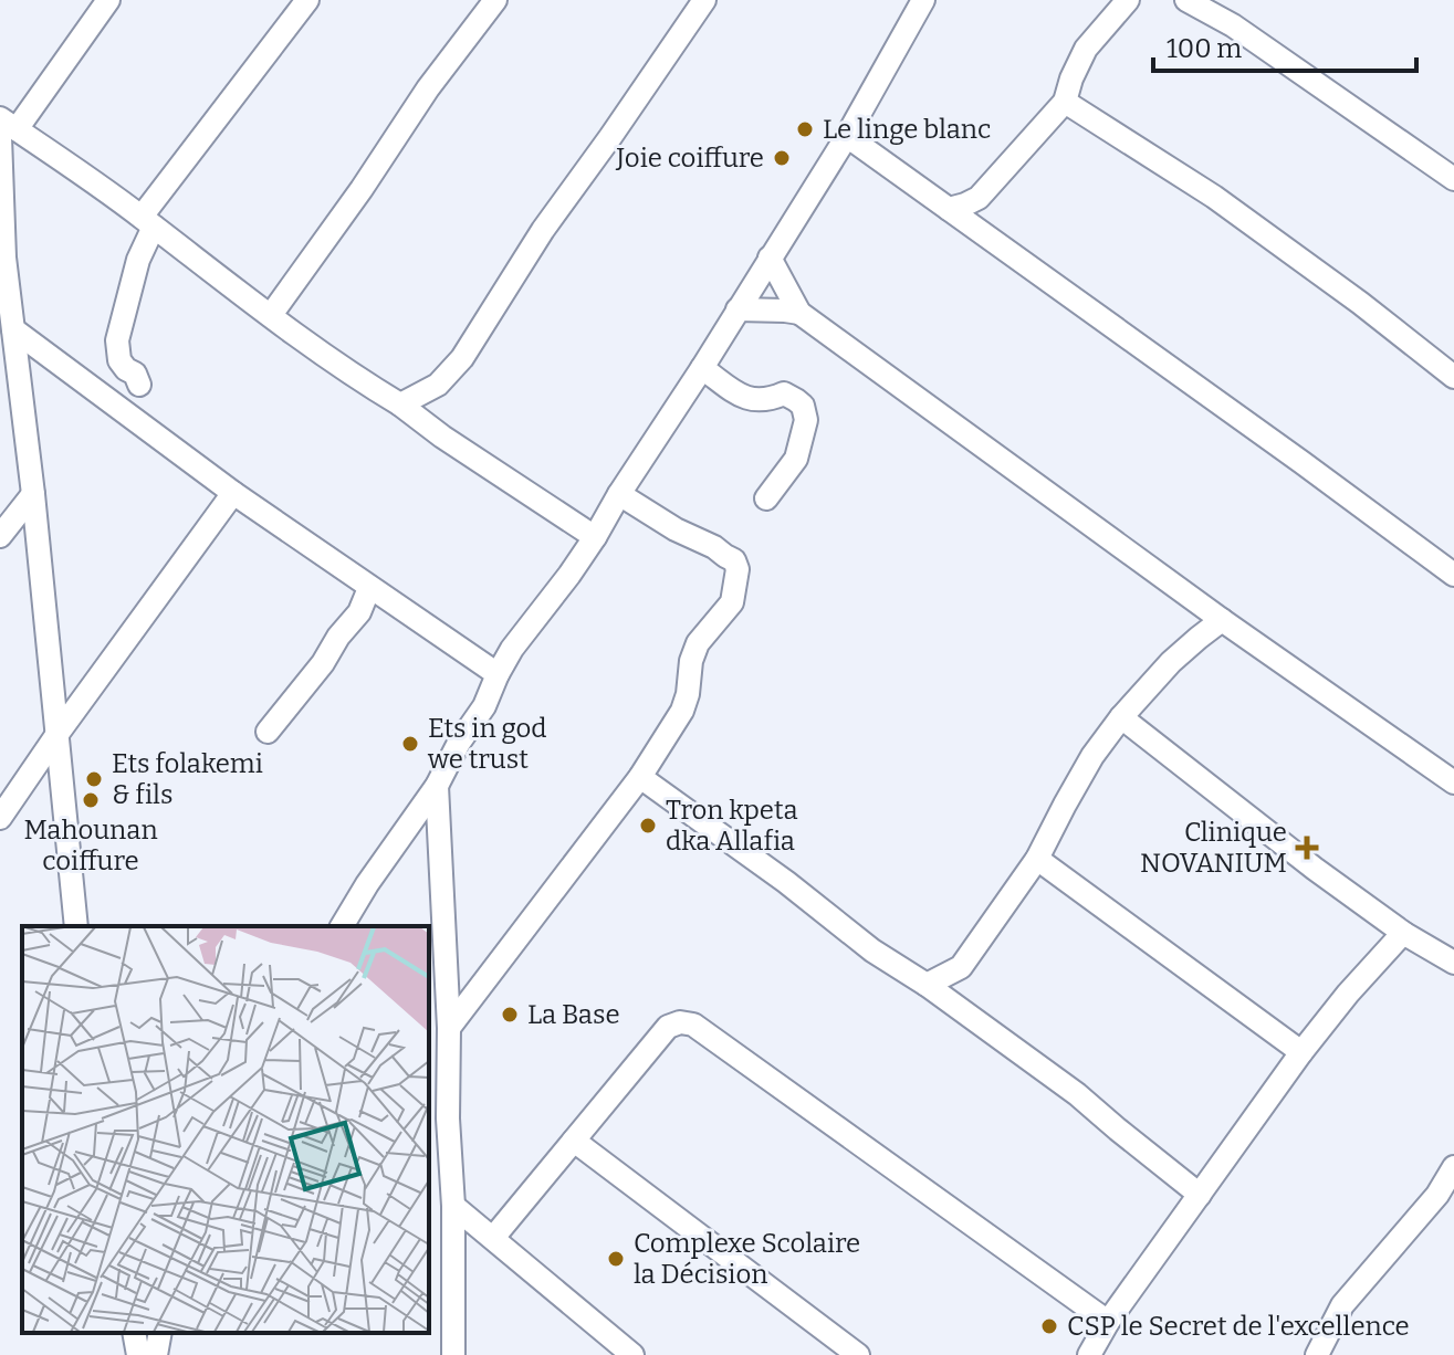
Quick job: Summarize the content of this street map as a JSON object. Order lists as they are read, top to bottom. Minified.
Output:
{"places":{"other":["Le linge blanc","Joie coiffure","Ets in god we trust","Ets folakemi & fils","Mahounan coiffure","Tron kpeta dka Allafia","La Base","Complexe Scolaire la Décision","CSP le Secret de l'excellence"],"health":["Clinique NOVANIUM"]},"scale_bar":"100 m"}
